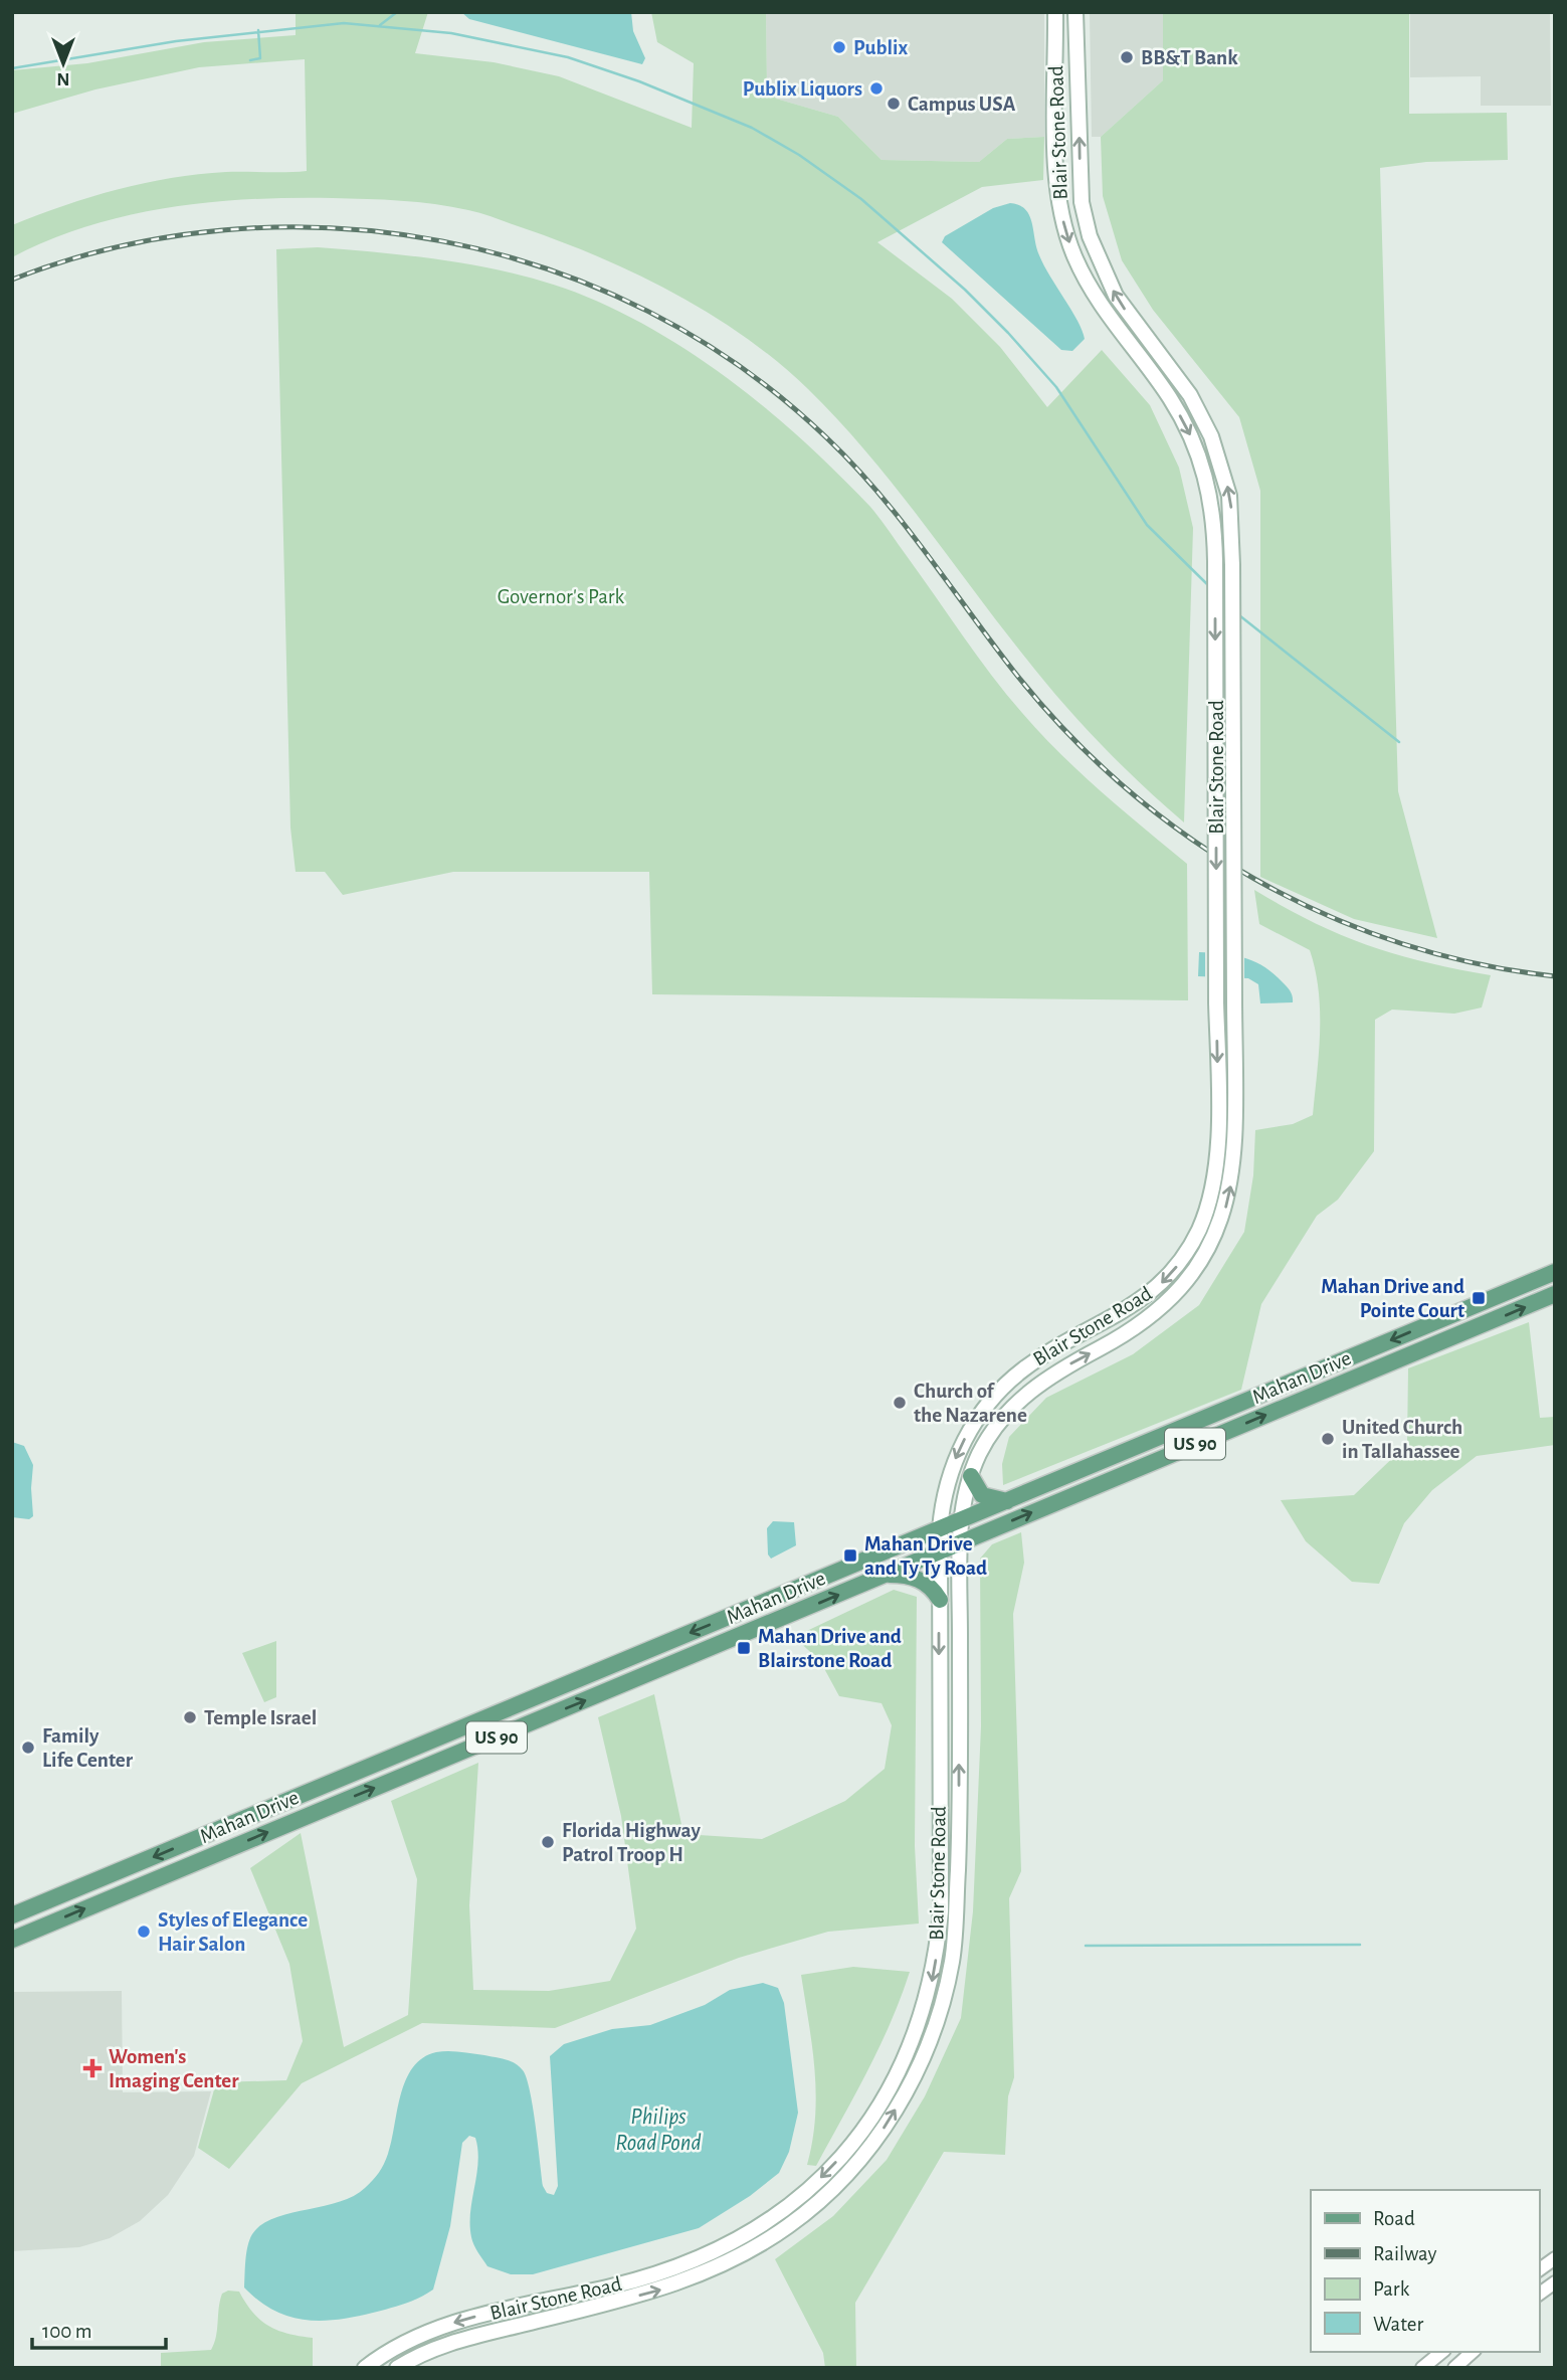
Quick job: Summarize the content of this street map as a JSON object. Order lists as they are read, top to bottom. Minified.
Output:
{"streets":{"main road":["Blair Stone Road","Mahan Drive","US 90"]},"crossings":[["Blair Stone Road","Mahan Drive"]],"water":["Philips Road Pond"],"parks":["Governor's Park"],"places":{"other":["Publix","BB&T Bank","Publix Liquors","Campus USA","Church of the Nazarene","United Church in Tallahassee","Temple Israel","Family Life Center","Florida Highway Patrol Troop H","Styles of Elegance Hair Salon"],"transit":["Mahan Drive and Pointe Court","Mahan Drive and Ty Ty Road","Mahan Drive and Blairstone Road"],"health":["Women's Imaging Center"]},"legend":["Road","Railway","Park","Water"],"scale_bar":"100 m","north":"bottom"}
